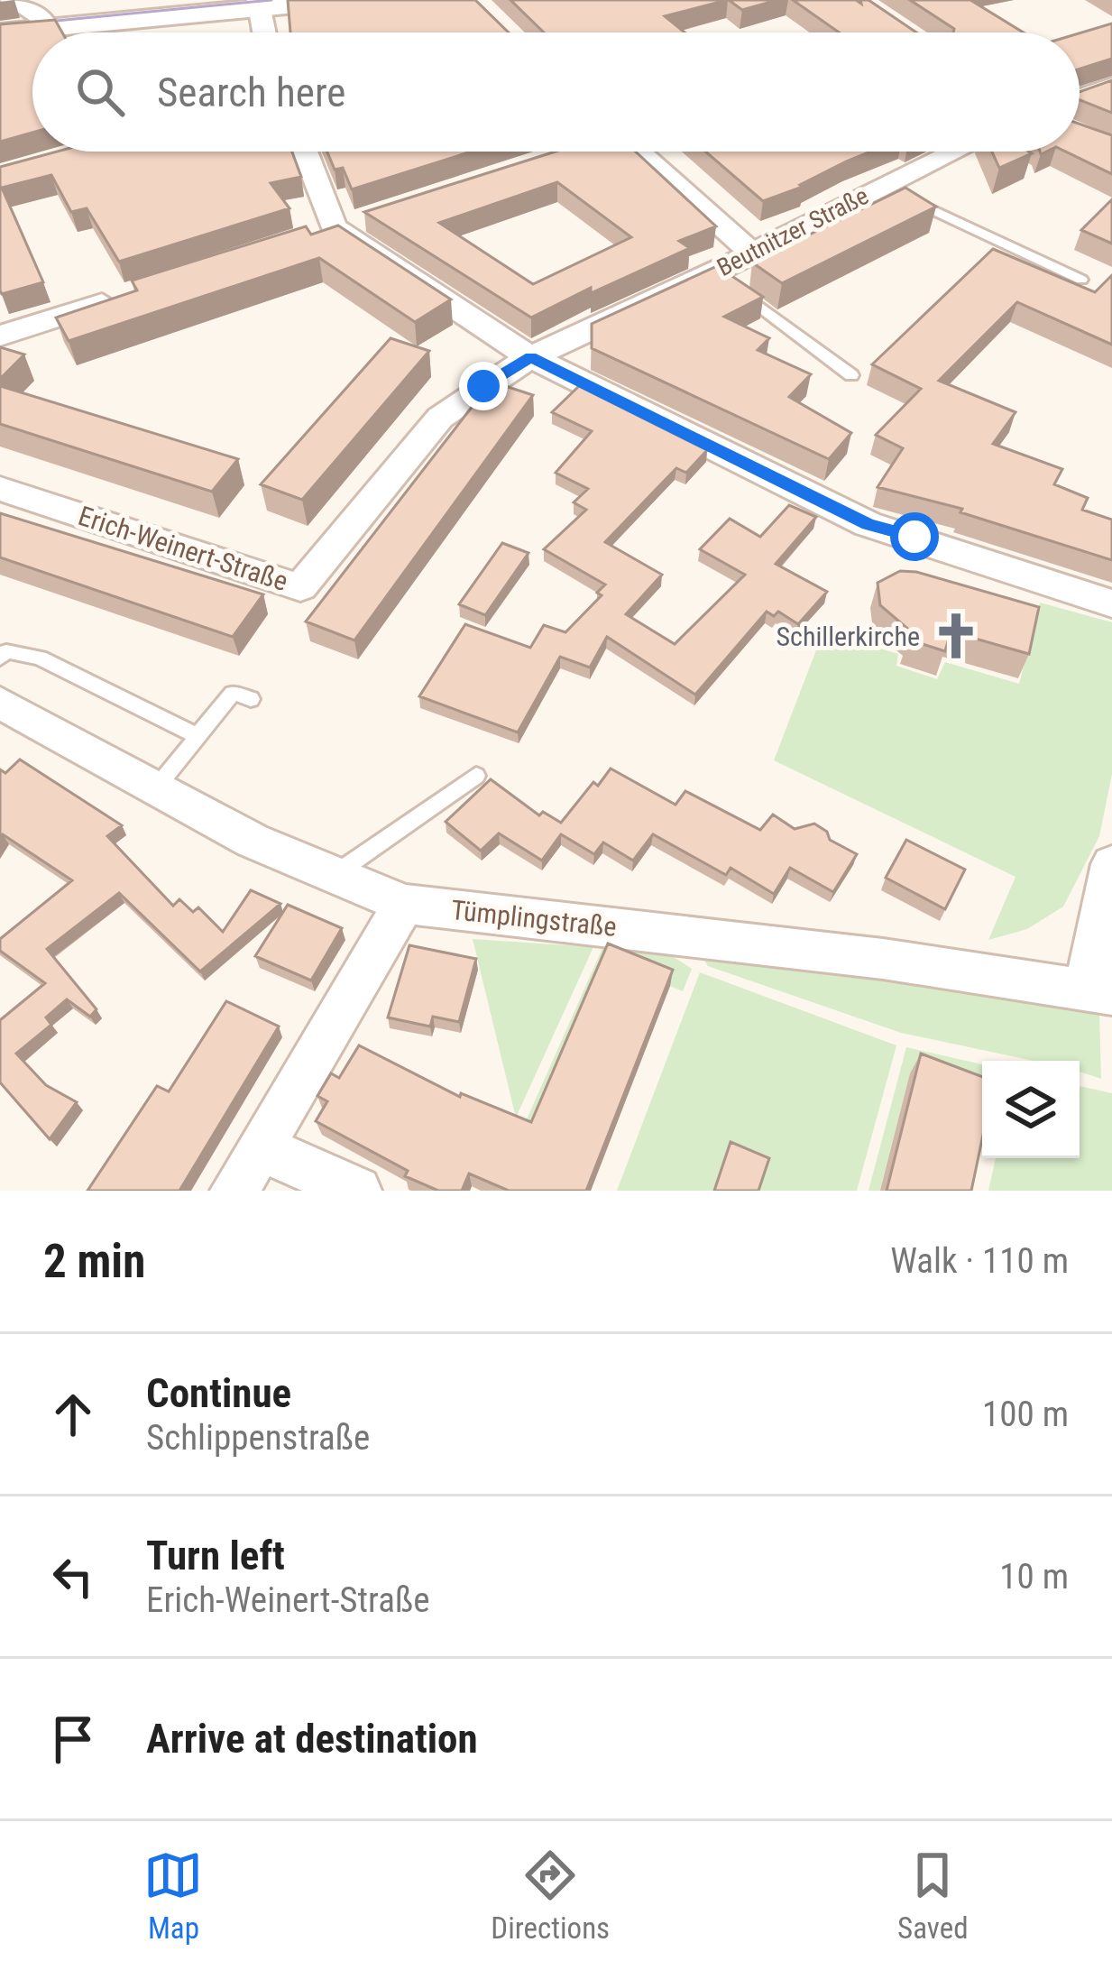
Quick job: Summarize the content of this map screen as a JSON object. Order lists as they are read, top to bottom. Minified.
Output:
{"streets":{"street":["Beutnitzer Straße","Erich-Weinert-Straße","Tümplingstraße"]},"crossings":[["Beutnitzer Straße","Erich-Weinert-Straße"]],"places":{"church":["Schillerkirche"]},"page":{"search":"Search here","heading":["2 min","Walk · 110 m"],"list":[["Continue","Schlippenstraße","100 m"],["Turn left","Erich-Weinert-Straße","10 m"],"Arrive at destination"],"nav":["Map","Directions","Saved"]}}
